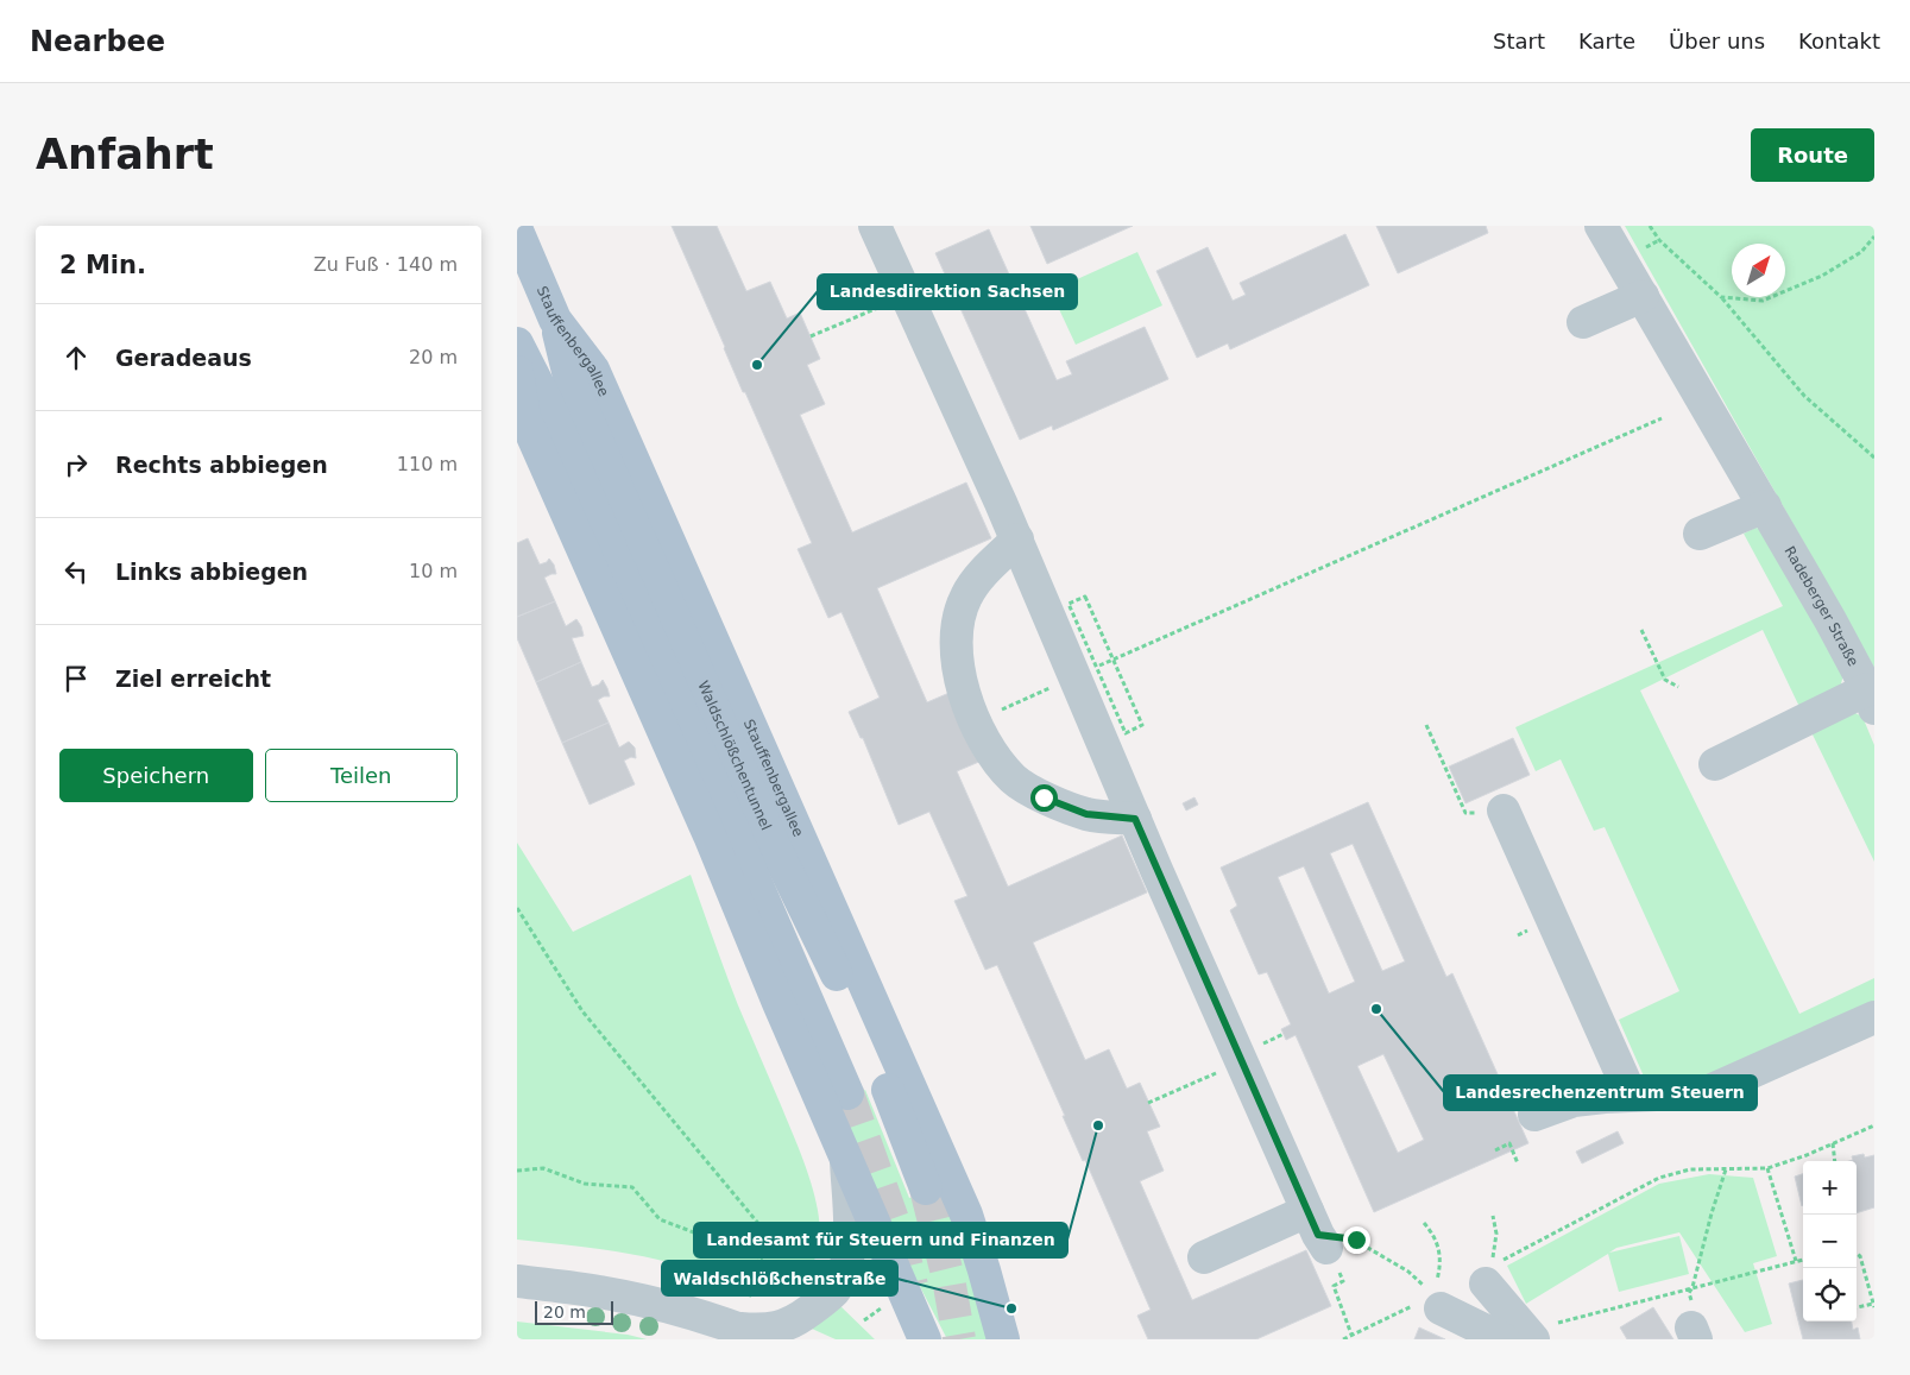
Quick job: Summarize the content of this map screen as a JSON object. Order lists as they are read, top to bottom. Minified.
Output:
{"streets":{"main road":["Stauffenbergallee","Waldschlößchentunnel"],"street":["Radeberger Straße"]},"crossings":[["Stauffenbergallee","Waldschlößchentunnel"]],"places":["Landesdirektion Sachsen","Landesrechenzentrum Steuern","Landesamt für Steuern und Finanzen","Waldschlößchenstraße"],"scale_bar":"20 m","north":"top right","page":{"header":"Nearbee","nav":["Start","Karte","Über uns","Kontakt"],"buttons":["Route",["Speichern","Teilen"]],"title":"Anfahrt","heading":["2 Min.","Zu Fuß · 140 m"],"list":[["Geradeaus","20 m"],["Rechts abbiegen","110 m"],["Links abbiegen","10 m"],"Ziel erreicht"],"map_buttons":["+","−"],"scale":"20 m"}}
